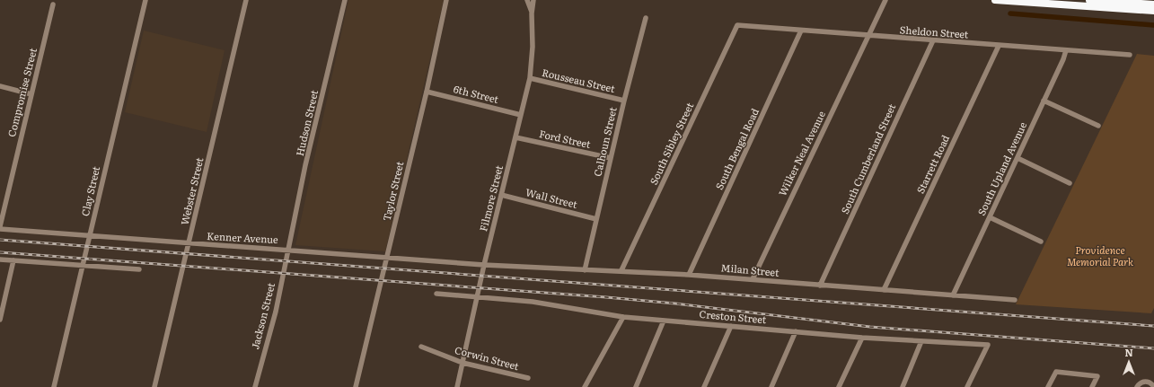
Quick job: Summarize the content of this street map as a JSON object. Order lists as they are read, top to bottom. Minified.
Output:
{"streets":{"street":["Sheldon Street","Rousseau Street","Compromise Street","6th Street","Hudson Street","Ford Street","Calhoun Street","South Sibley Street","South Bengal Road","Wilker Neal Avenue","South Cumberland Street","Starrett Road","South Upland Avenue","Clay Street","Webster Street","Taylor Street","Filmore Street","Wall Street","Kenner Avenue","Milan Street","Jackson Street","Creston Street","Corwin Street"]},"crossings":[["Sheldon Street","South Sibley Street"],["Sheldon Street","South Bengal Road"],["Sheldon Street","Wilker Neal Avenue"],["Sheldon Street","South Cumberland Street"],["Sheldon Street","Starrett Road"],["Sheldon Street","South Upland Avenue"],["Rousseau Street","Calhoun Street"],["Rousseau Street","Filmore Street"],["6th Street","Taylor Street"],["6th Street","Filmore Street"],["Hudson Street","Kenner Avenue"],["Hudson Street","Jackson Street"],["Ford Street","Calhoun Street"],["Ford Street","Filmore Street"],["Calhoun Street","Wall Street"],["Calhoun Street","Milan Street"],["South Sibley Street","Milan Street"],["South Bengal Road","Milan Street"],["Wilker Neal Avenue","Milan Street"],["South Cumberland Street","Milan Street"],["Starrett Road","Milan Street"],["South Upland Avenue","Milan Street"],["Clay Street","Kenner Avenue"],["Webster Street","Kenner Avenue"],["Taylor Street","Kenner Avenue"],["Filmore Street","Wall Street"],["Filmore Street","Kenner Avenue"],["Filmore Street","Milan Street"],["Filmore Street","Creston Street"],["Filmore Street","Corwin Street"],["Kenner Avenue","Milan Street"],["Kenner Avenue","Jackson Street"]],"parks":["Providence Memorial Park"],"north":"top"}
